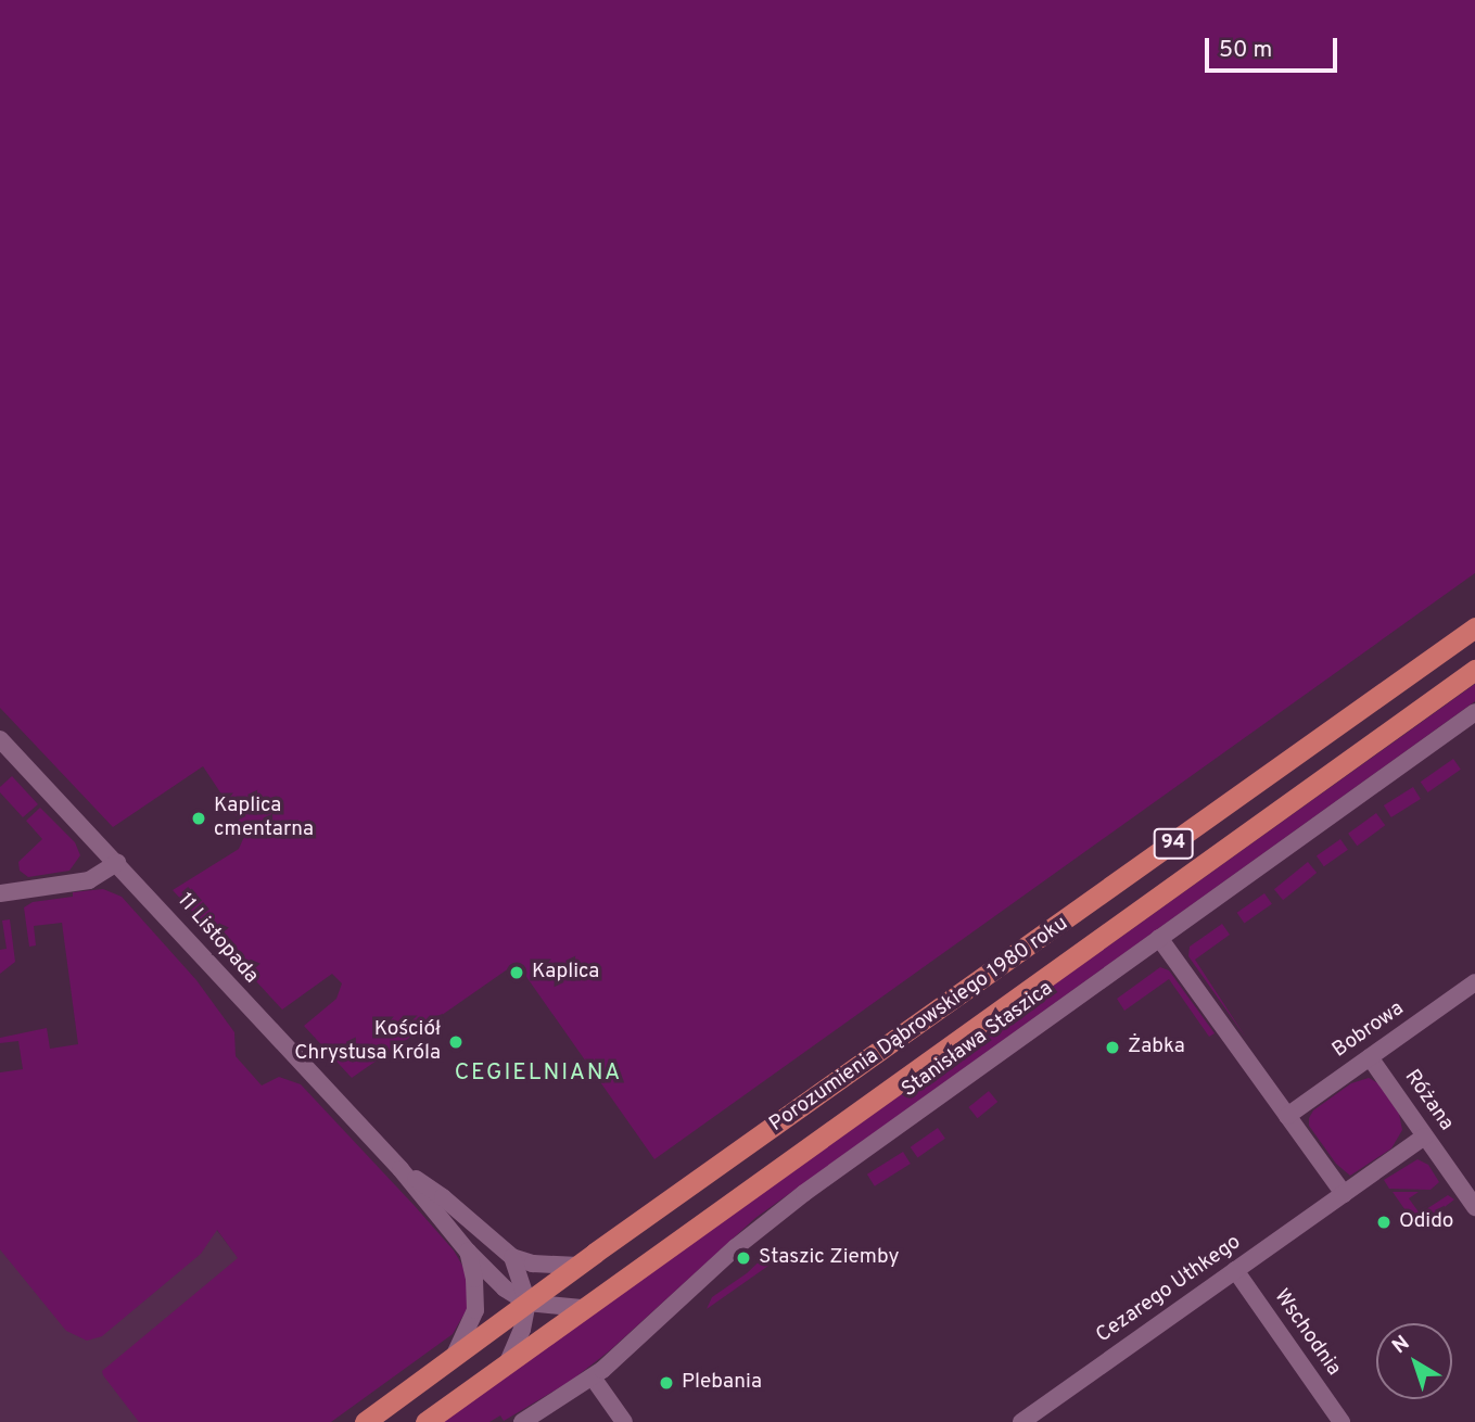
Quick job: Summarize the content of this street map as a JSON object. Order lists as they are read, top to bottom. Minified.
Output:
{"streets":{"main road":["94","Porozumienia Dąbrowskiego 1980 roku"],"street":["11 Listopada","Bobrowa","Stanisława Staszica","Różana","Cezarego Uthkego","Wschodnia"]},"crossings":[["11 Listopada","Porozumienia Dąbrowskiego 1980 roku"],["Bobrowa","Różana"],["Różana","Cezarego Uthkego"],["Cezarego Uthkego","Wschodnia"]],"districts":["CEGIELNIANA"],"places":["Kaplica cmentarna","Kaplica","Kościół Chrystusa Króla","Żabka","Odido","Staszic Ziemby","Plebania"],"scale_bar":"50 m","north":"top left"}
